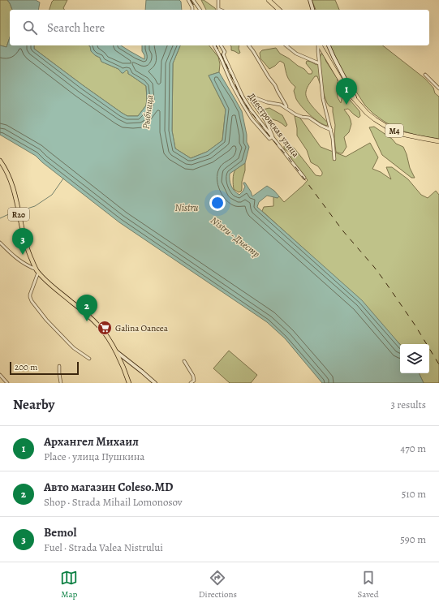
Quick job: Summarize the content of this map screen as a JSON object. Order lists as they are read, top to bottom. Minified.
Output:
{"streets":{"highway":["M4"],"main road":["R20"],"street":["Днестровская улица"]},"water":["Рыбница","Nistru","Nistru - Днестр"],"places":{"supermarket":["Galina Oancea"]},"scale_bar":"200 m","page":{"search":"Search here","pins":["1","3","2"],"scale":"200 m","heading":["Nearby","3 results"],"list":[{"mark":"1","name":"Архангел Михаил","note":"Place · улица Пушкина","value":"470 m"},{"mark":"2","name":"Авто магазин Coleso.MD","note":"Shop · Strada Mihail Lomonosov","value":"510 m"},{"mark":"3","name":"Bemol","note":"Fuel · Strada Valea Nistrului","value":"590 m"}],"nav":["Map","Directions","Saved"]}}
